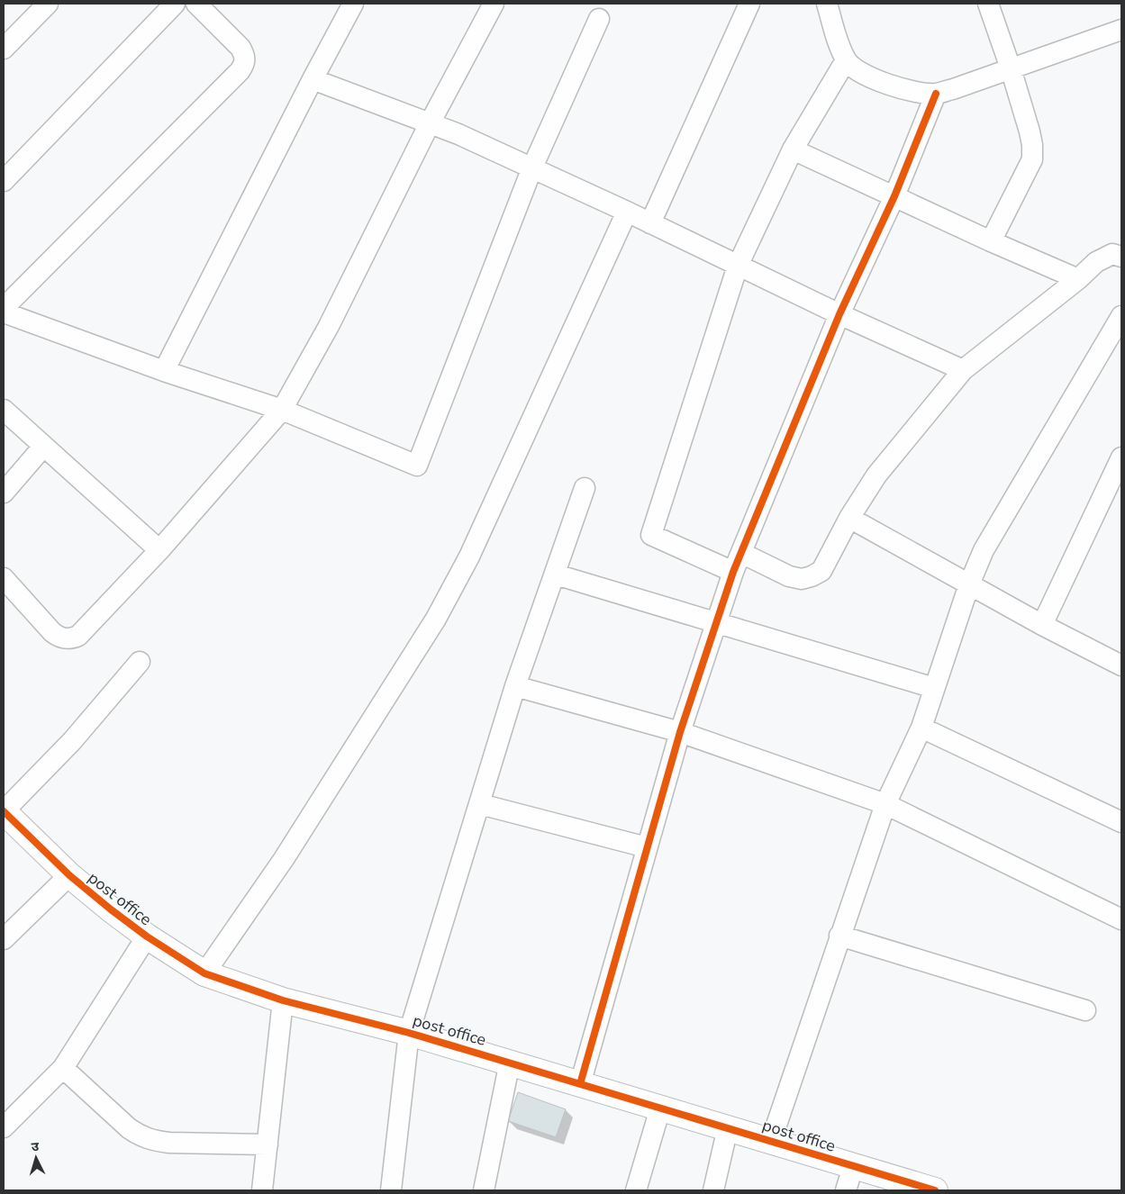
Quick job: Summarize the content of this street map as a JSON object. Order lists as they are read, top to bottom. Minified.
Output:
{"streets":{"street":["post office"]},"north":"top"}
